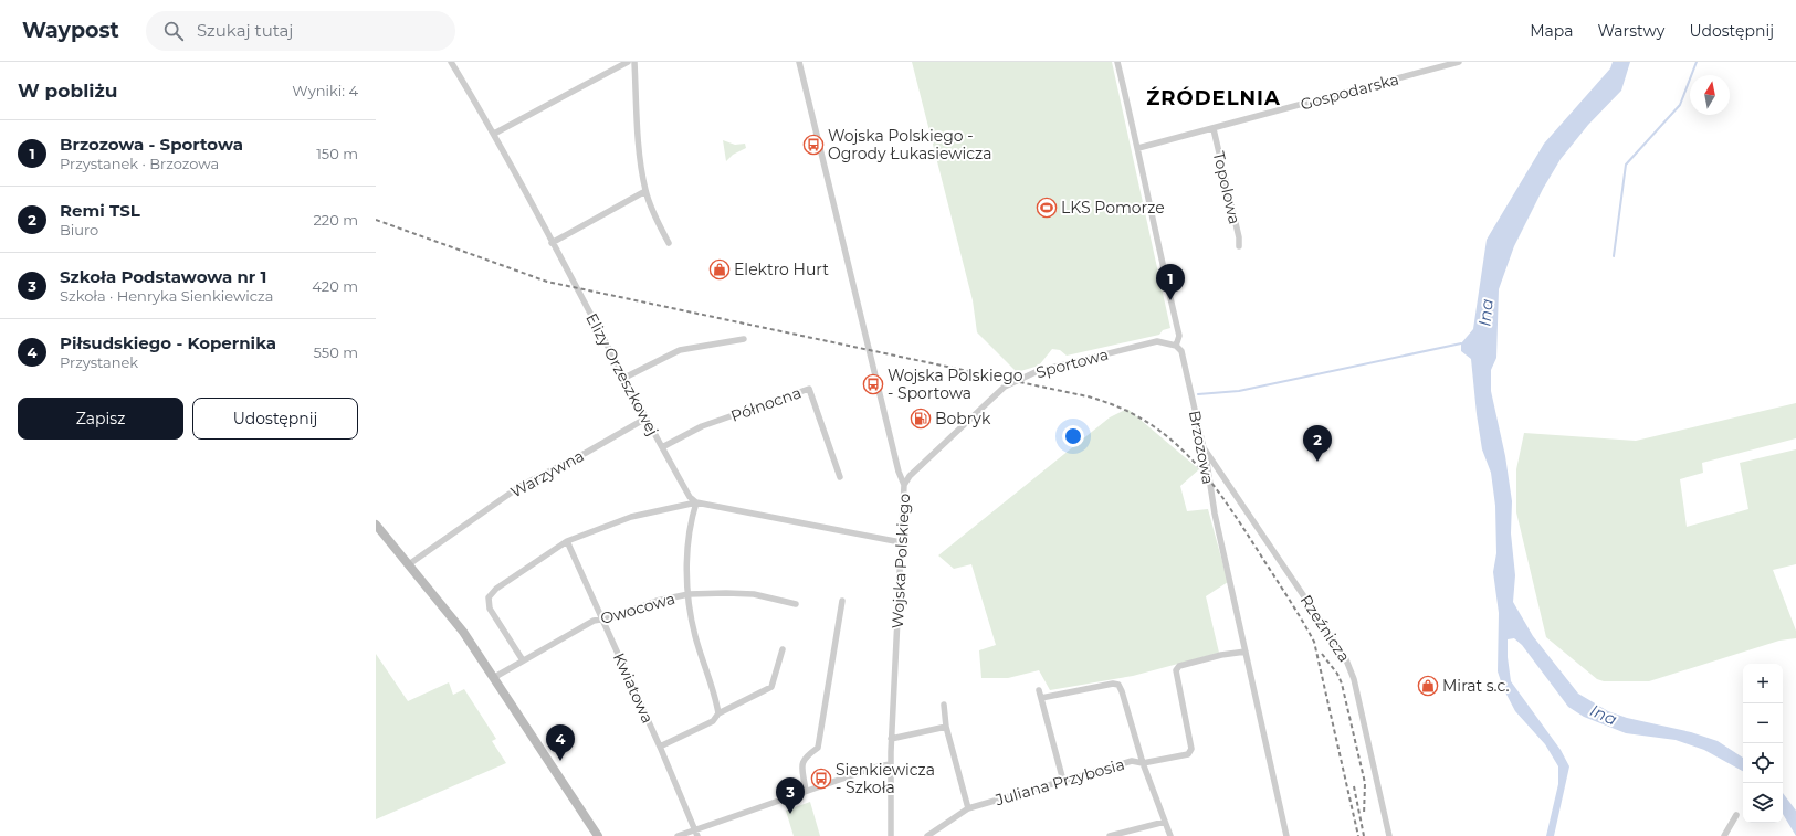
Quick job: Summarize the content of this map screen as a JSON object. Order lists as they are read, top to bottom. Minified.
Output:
{"streets":{"street":["Gospodarska","Topolowa","Sportowa","Elizy Orzeszkowej","Północna","Brzozowa","Warzywna","Wojska Polskiego","Owocowa","Rzeźnicza","Kwiatowa","Juliana Przybosia"]},"crossings":[["Gospodarska","Topolowa"],["Gospodarska","Brzozowa"],["Sportowa","Brzozowa"],["Sportowa","Wojska Polskiego"],["Elizy Orzeszkowej","Północna"],["Elizy Orzeszkowej","Warzywna"],["Brzozowa","Rzeźnicza"],["Brzozowa","Juliana Przybosia"],["Owocowa","Kwiatowa"]],"districts":["ŹRÓDELNIA"],"water":["Ina"],"places":{"bus stop":["Wojska Polskiego - Ogrody Łukasiewicza","Wojska Polskiego - Sportowa","Sienkiewicza - Szkoła"],"sports":["LKS Pomorze"],"shop":["Elektro Hurt","Mirat s.c."],"fuel station":["Bobryk"]},"north":"top","page":{"header":"Waypost","search":"Szukaj tutaj","nav":["Mapa","Warstwy","Udostępnij"],"heading":["W pobliżu","Wyniki: 4"],"list":[{"mark":"1","name":"Brzozowa - Sportowa","note":"Przystanek · Brzozowa","value":"150 m"},{"mark":"2","name":"Remi TSL","note":"Biuro","value":"220 m"},{"mark":"3","name":"Szkoła Podstawowa nr 1","note":"Szkoła · Henryka Sienkiewicza","value":"420 m"},{"mark":"4","name":"Piłsudskiego - Kopernika","note":"Przystanek","value":"550 m"}],"pins":["1","2","4","3"],"buttons":["Zapisz","Udostępnij"],"map_buttons":["+","−"]}}
